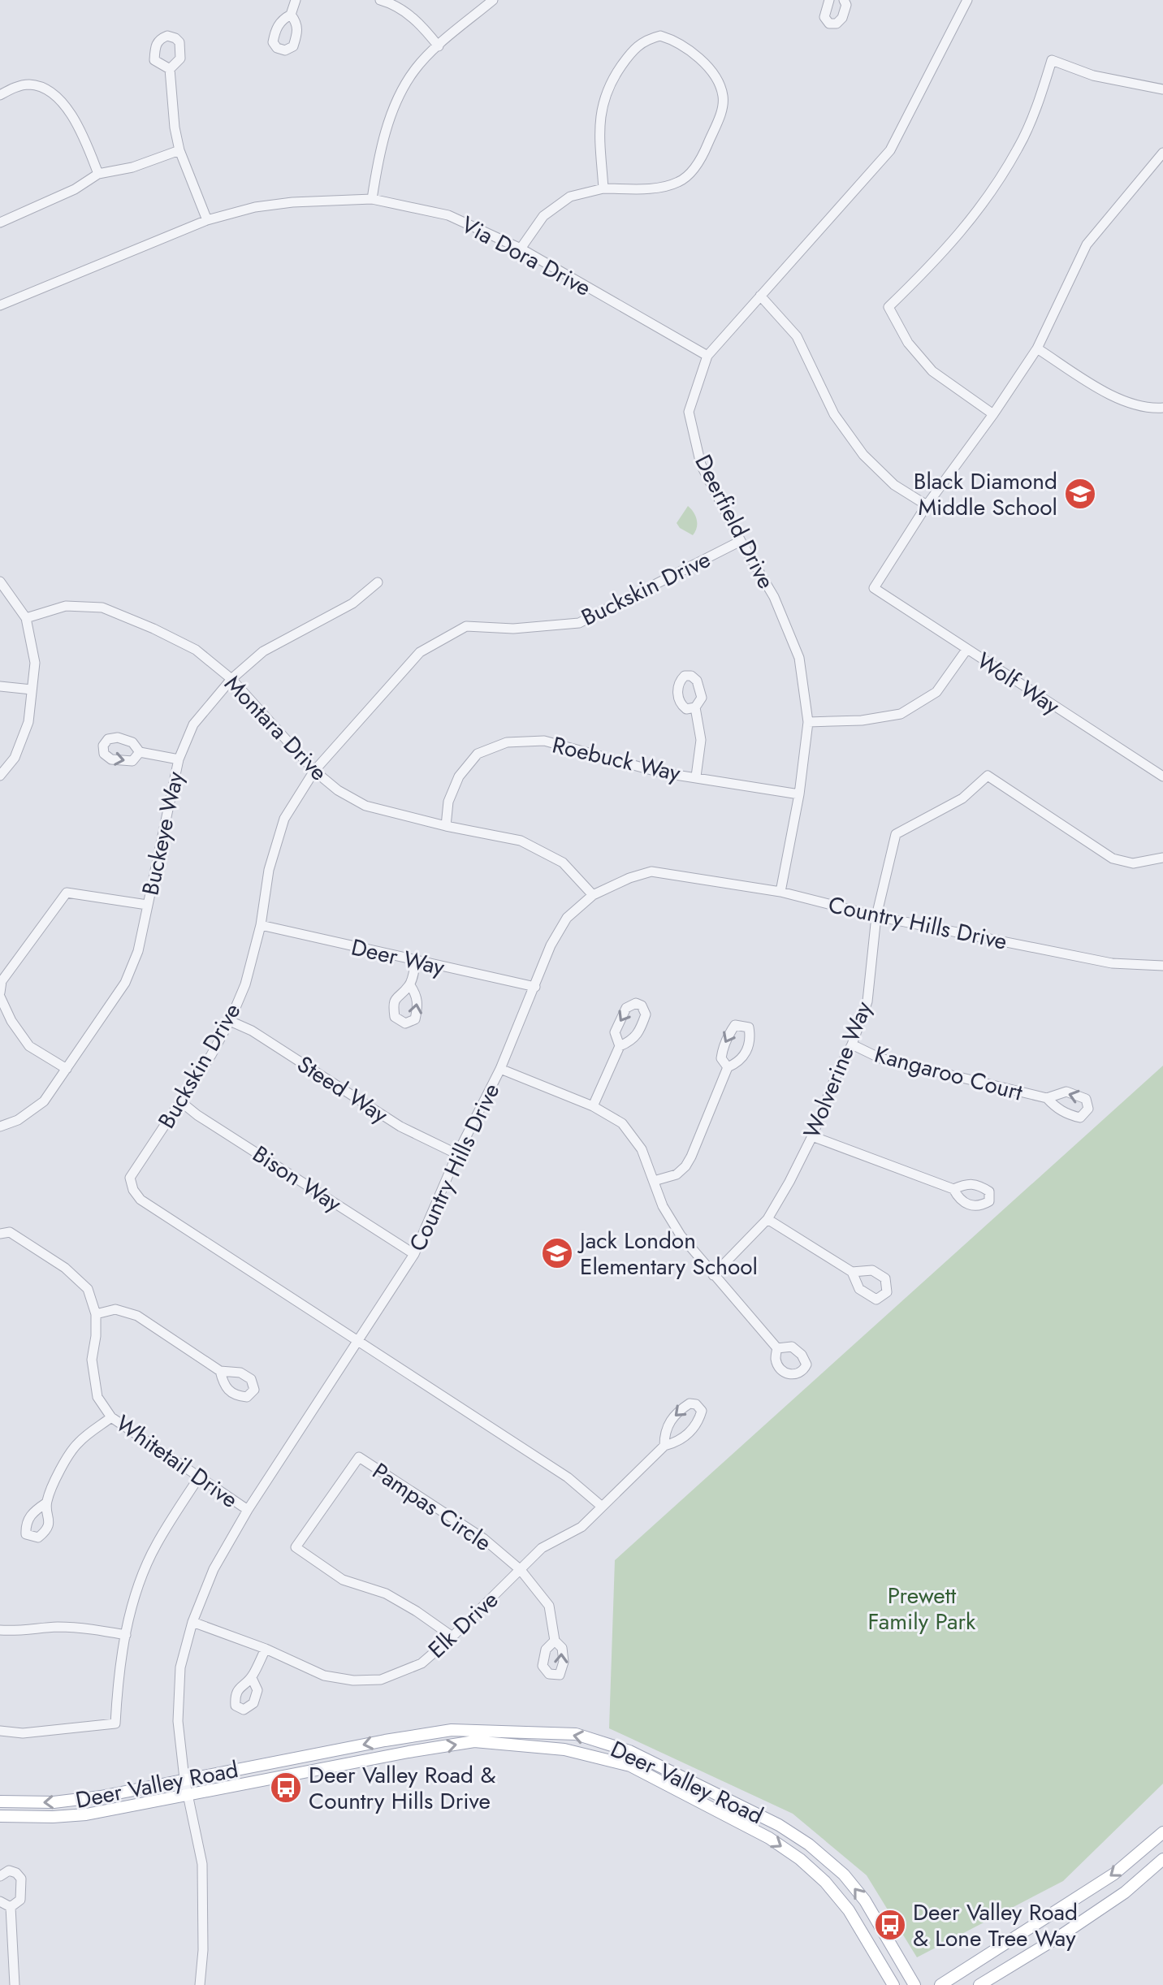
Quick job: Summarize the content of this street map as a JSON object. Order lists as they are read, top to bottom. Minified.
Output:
{"streets":{"main road":["Deer Valley Road"],"street":["Via Dora Drive","Deerfield Drive","Buckskin Drive","Wolf Way","Montara Drive","Roebuck Way","Buckeye Way","Country Hills Drive","Deer Way","Wolverine Way","Kangaroo Court","Steed Way","Bison Way","Whitetail Drive","Pampas Circle","Elk Drive"]},"crossings":[["Via Dora Drive","Deerfield Drive"],["Deerfield Drive","Buckskin Drive"],["Deerfield Drive","Roebuck Way"],["Deerfield Drive","Country Hills Drive"],["Buckskin Drive","Montara Drive"],["Buckskin Drive","Country Hills Drive"],["Buckskin Drive","Deer Way"],["Buckskin Drive","Steed Way"],["Buckskin Drive","Bison Way"],["Buckskin Drive","Elk Drive"],["Montara Drive","Roebuck Way"],["Montara Drive","Buckeye Way"],["Montara Drive","Country Hills Drive"],["Country Hills Drive","Deer Way"],["Country Hills Drive","Wolverine Way"],["Country Hills Drive","Steed Way"],["Country Hills Drive","Bison Way"],["Country Hills Drive","Whitetail Drive"],["Country Hills Drive","Elk Drive"],["Country Hills Drive","Deer Valley Road"],["Wolverine Way","Kangaroo Court"],["Pampas Circle","Elk Drive"]],"parks":["Prewett Family Park"],"places":{"school or university":["Black Diamond Middle School","Jack London Elementary School"],"bus stop":["Deer Valley Road & Country Hills Drive","Deer Valley Road & Lone Tree Way"]}}
